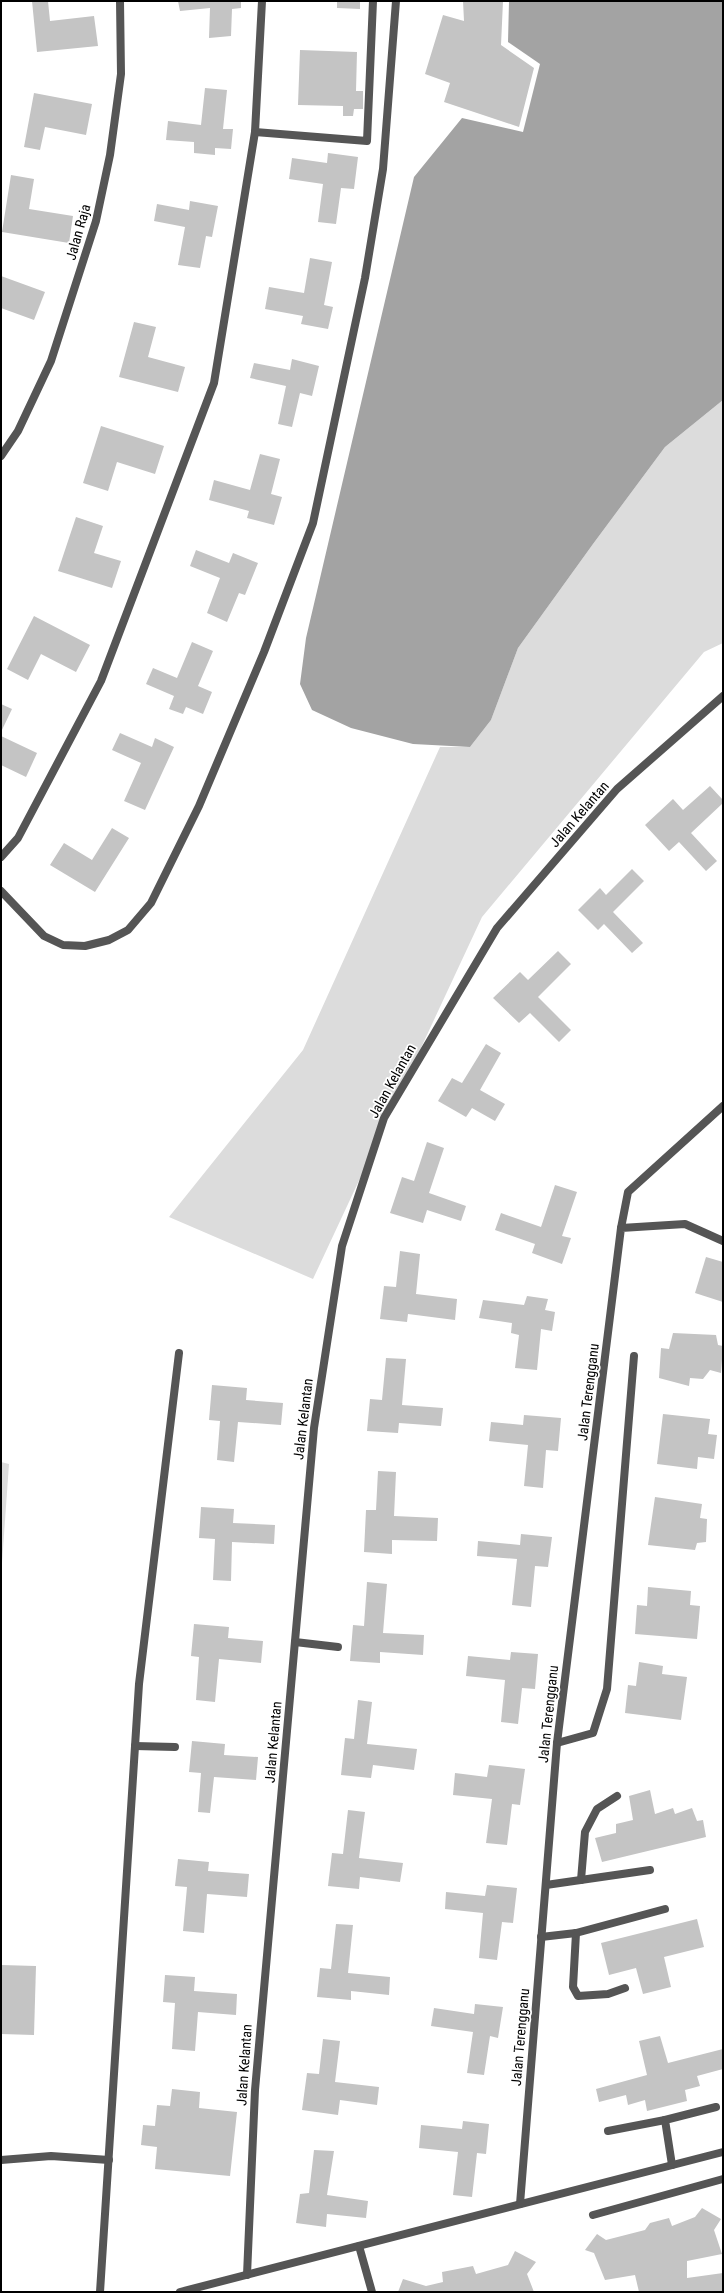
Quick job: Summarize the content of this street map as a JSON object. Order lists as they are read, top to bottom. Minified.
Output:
{"streets":{"street":["Jalan Raja","Jalan Kelantan","Jalan Terengganu"]}}
